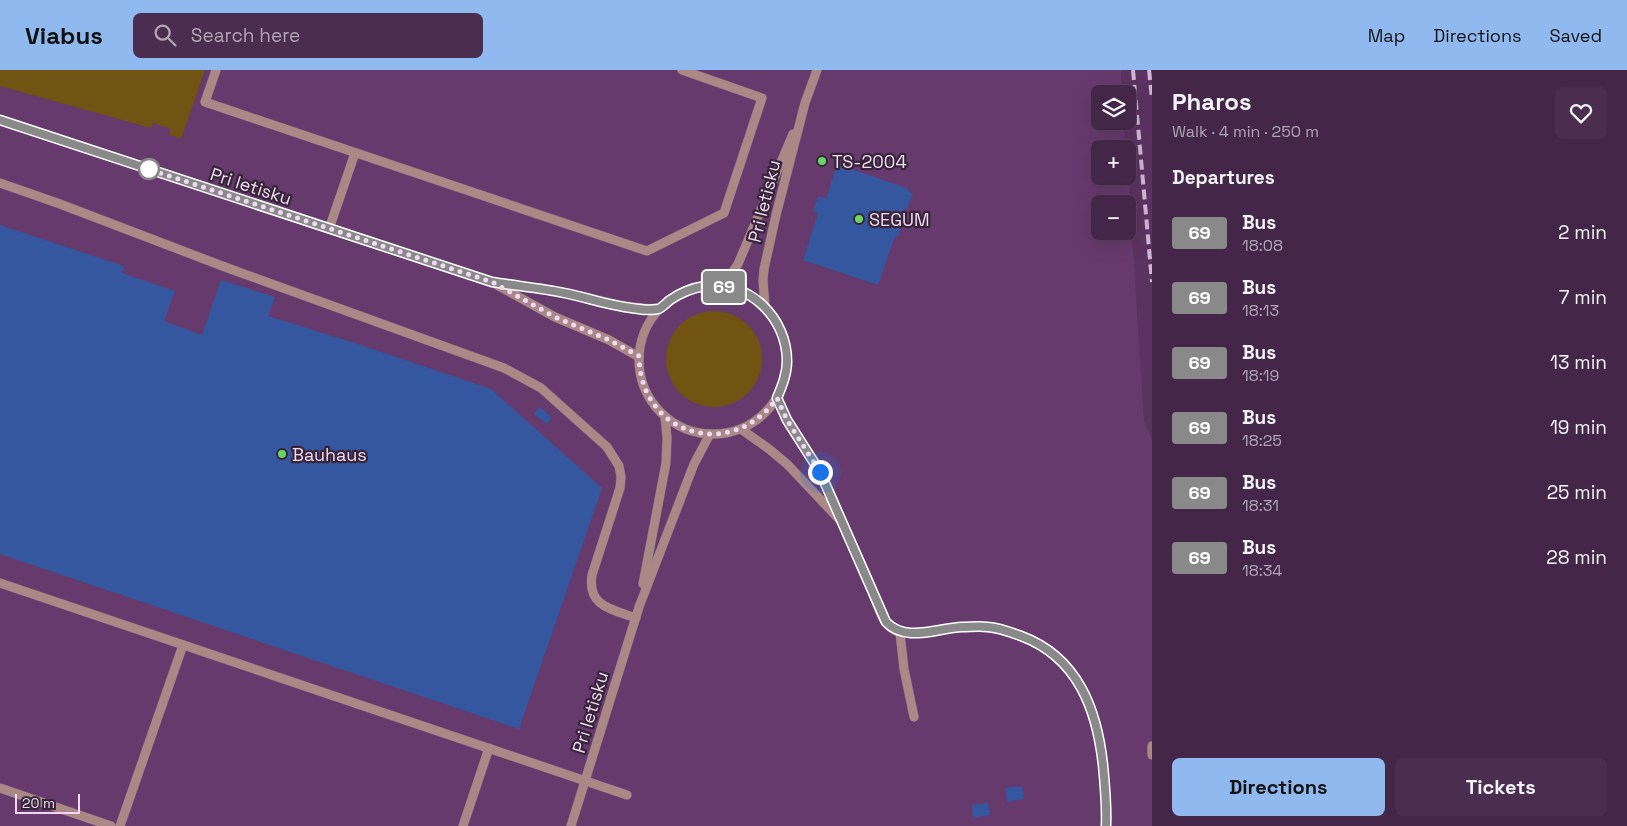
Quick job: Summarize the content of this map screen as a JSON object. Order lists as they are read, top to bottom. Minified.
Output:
{"streets":{"street":["Pri letisku"]},"places":["TS-2004","SEGUM","Bauhaus"],"lines":["bus line 69"],"scale_bar":"20 m","page":{"header":"Viabus","search":"Search here","nav":["Map","Directions","Saved"],"on_map":"69","heading":[["Pharos","Walk · 4 min · 250 m"],"Departures"],"map_buttons":["+","−"],"list":[{"mark":"69","name":"Bus","note":"18:08","value":"2 min"},{"mark":"69","name":"Bus","note":"18:13","value":"7 min"},{"mark":"69","name":"Bus","note":"18:19","value":"13 min"},{"mark":"69","name":"Bus","note":"18:25","value":"19 min"},{"mark":"69","name":"Bus","note":"18:31","value":"25 min"},{"mark":"69","name":"Bus","note":"18:34","value":"28 min"}],"buttons":["Directions","Tickets"],"scale":"20 m"}}
